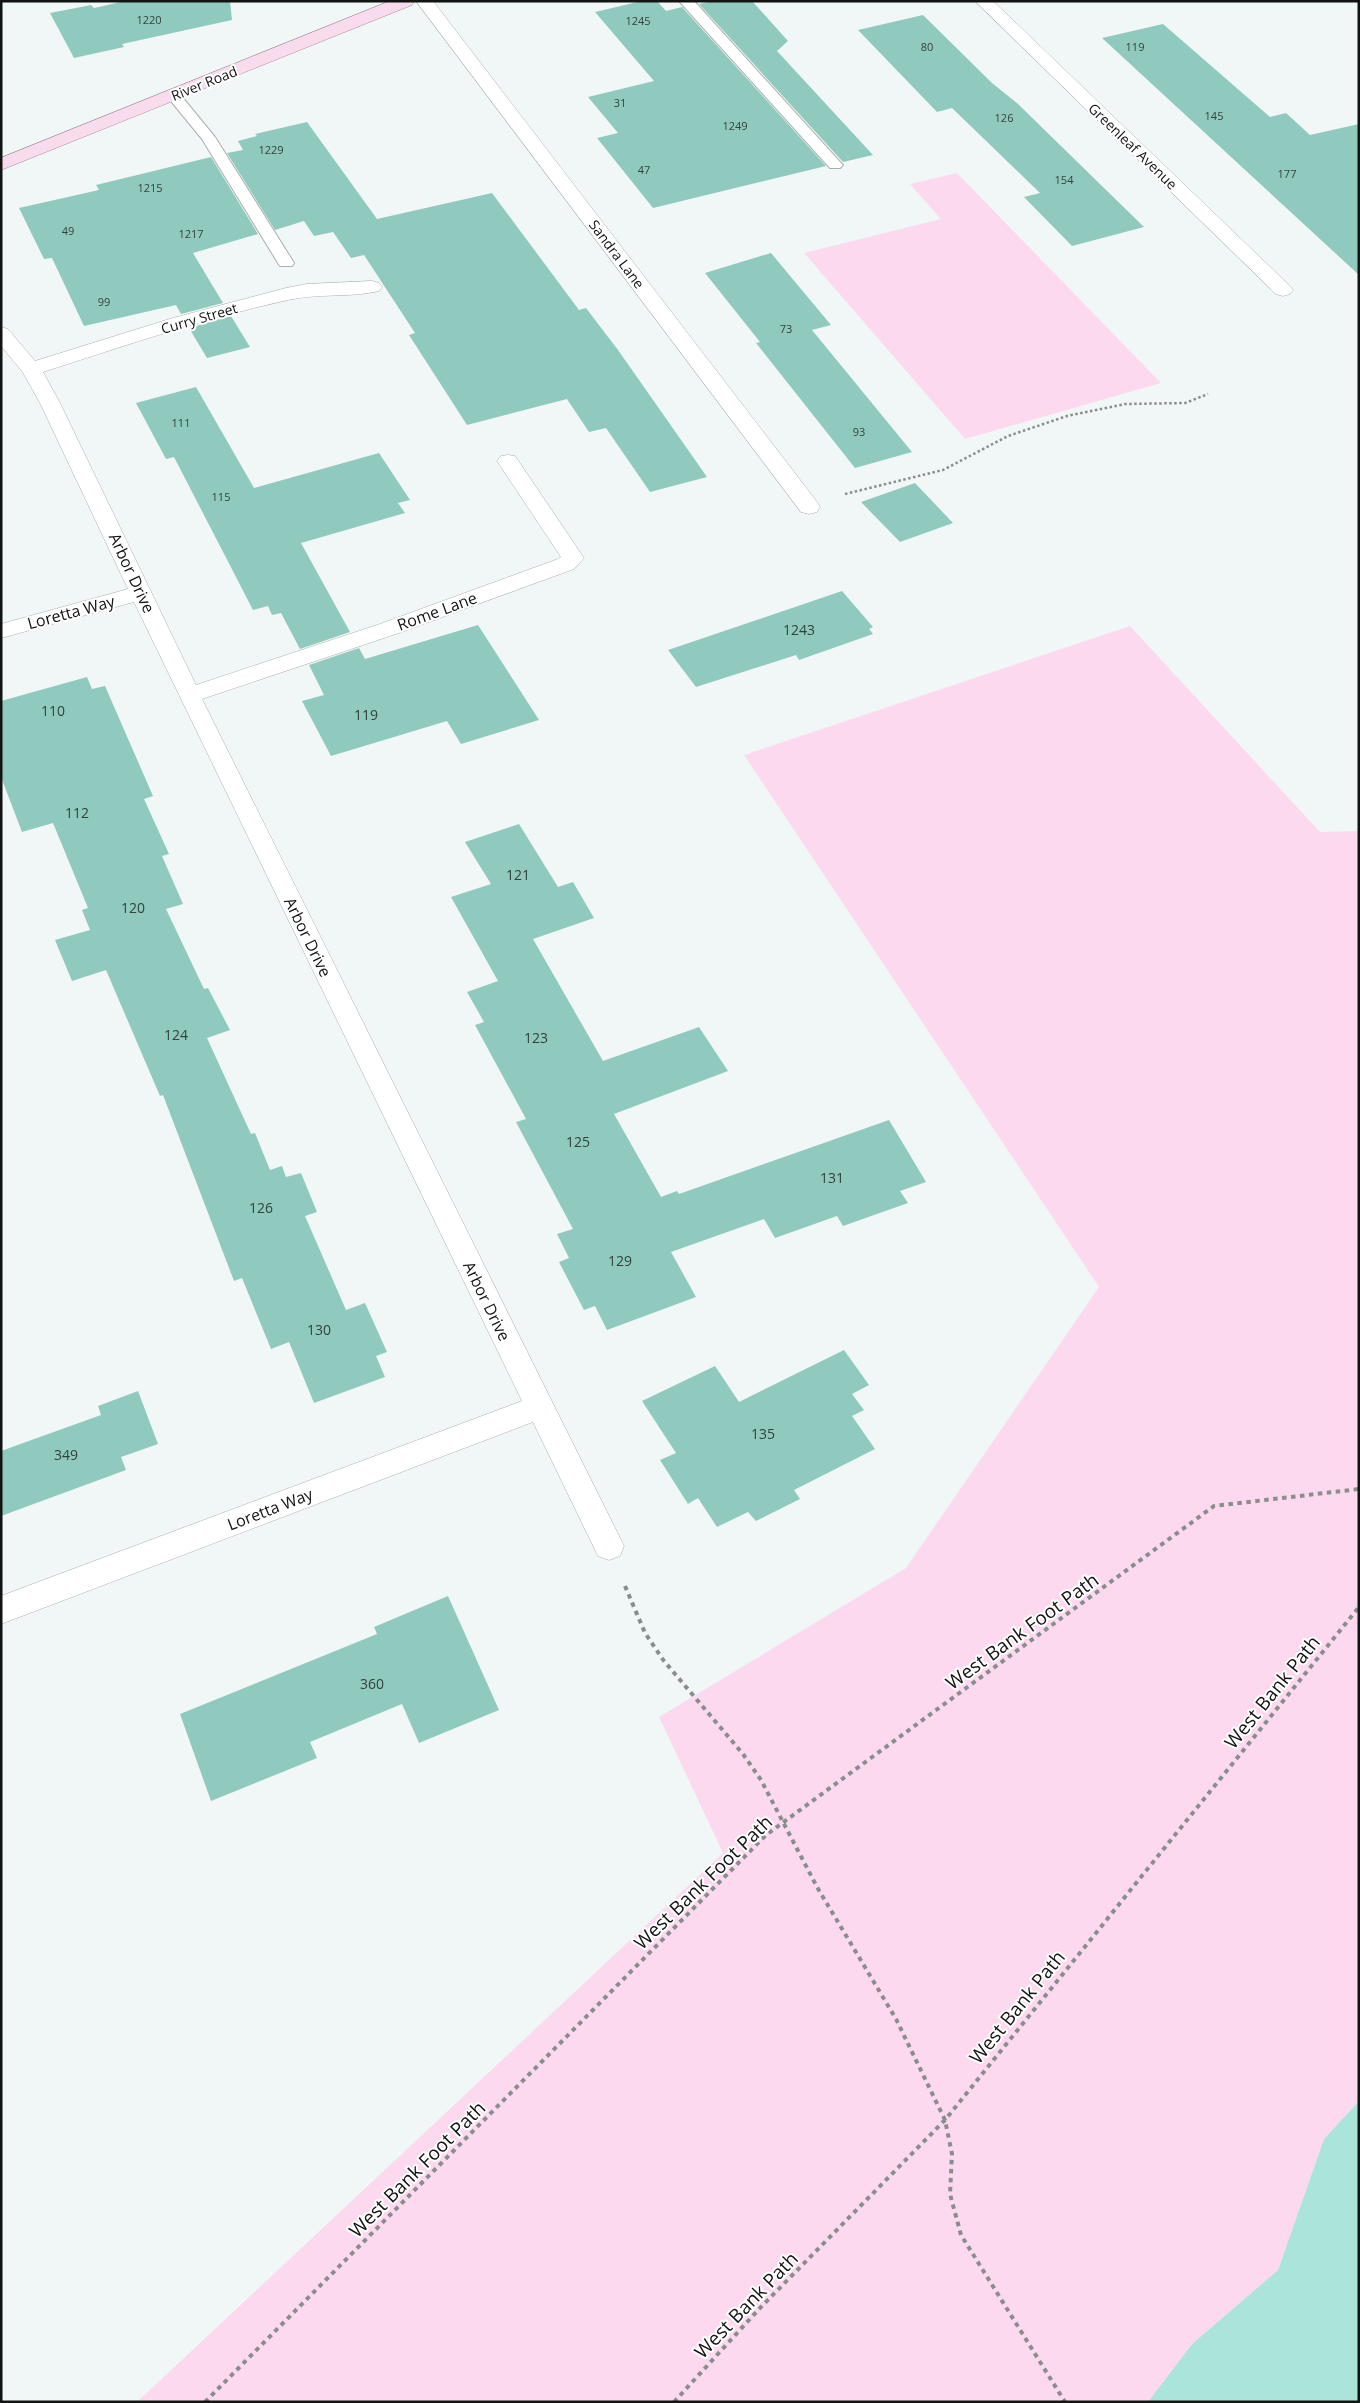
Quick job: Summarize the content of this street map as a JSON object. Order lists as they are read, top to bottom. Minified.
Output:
{"streets":{"main road":["River Road"],"street":["Greenleaf Avenue","Sandra Lane","Curry Street","Arbor Drive","Rome Lane","Loretta Way"],"path":["West Bank Foot Path","West Bank Path"]},"crossings":[["Curry Street","Arbor Drive"],["Arbor Drive","Rome Lane"],["Arbor Drive","Loretta Way"]],"house_numbers":["1220","1245","80","119","31","145","126","1249","1229","47","177","154","1215","49","1217","99","73","111","93","115","1243","110","119","112","121","120","124","123","125","131","126","129","130","135","349","360"]}
